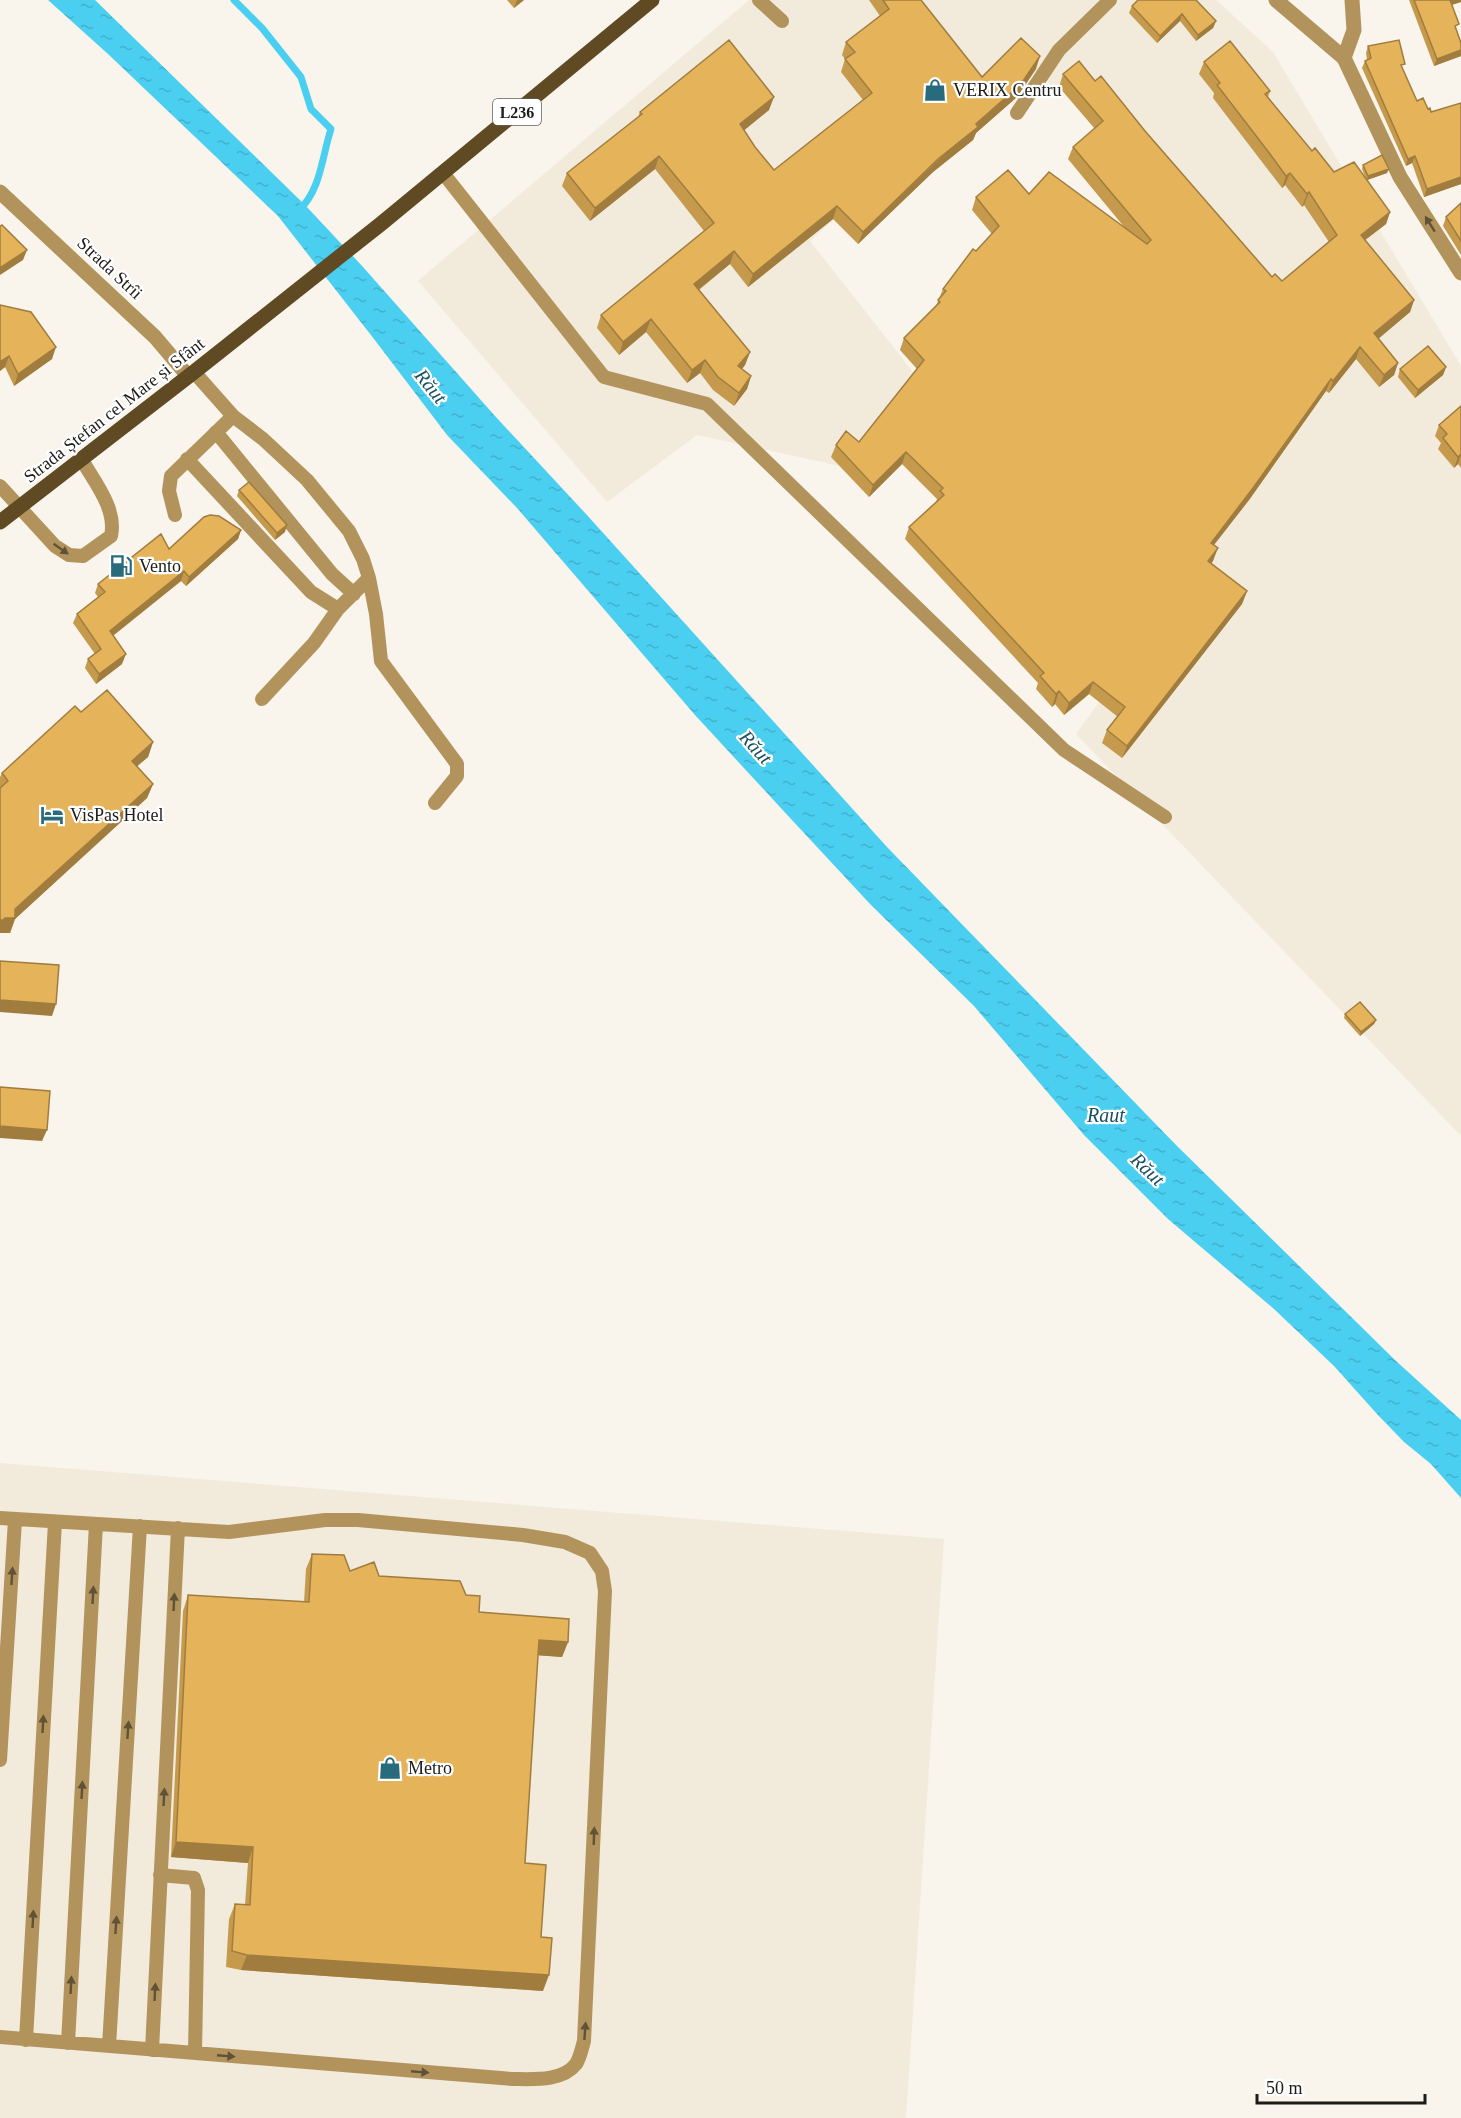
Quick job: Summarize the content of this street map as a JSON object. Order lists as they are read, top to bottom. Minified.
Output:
{"streets":{"main road":["L236","Strada Ștefan cel Mare și Sfânt"],"street":["Strada Strîi"]},"crossings":[["L236","Strada Ștefan cel Mare și Sfânt"],["Strada Strîi","Strada Ștefan cel Mare și Sfânt"]],"water":["Răut","Raut"],"places":{"shop":["VERIX Centru","Metro"],"fuel station":["Vento"],"hotel":["VisPas Hotel"]},"scale_bar":"50 m"}
